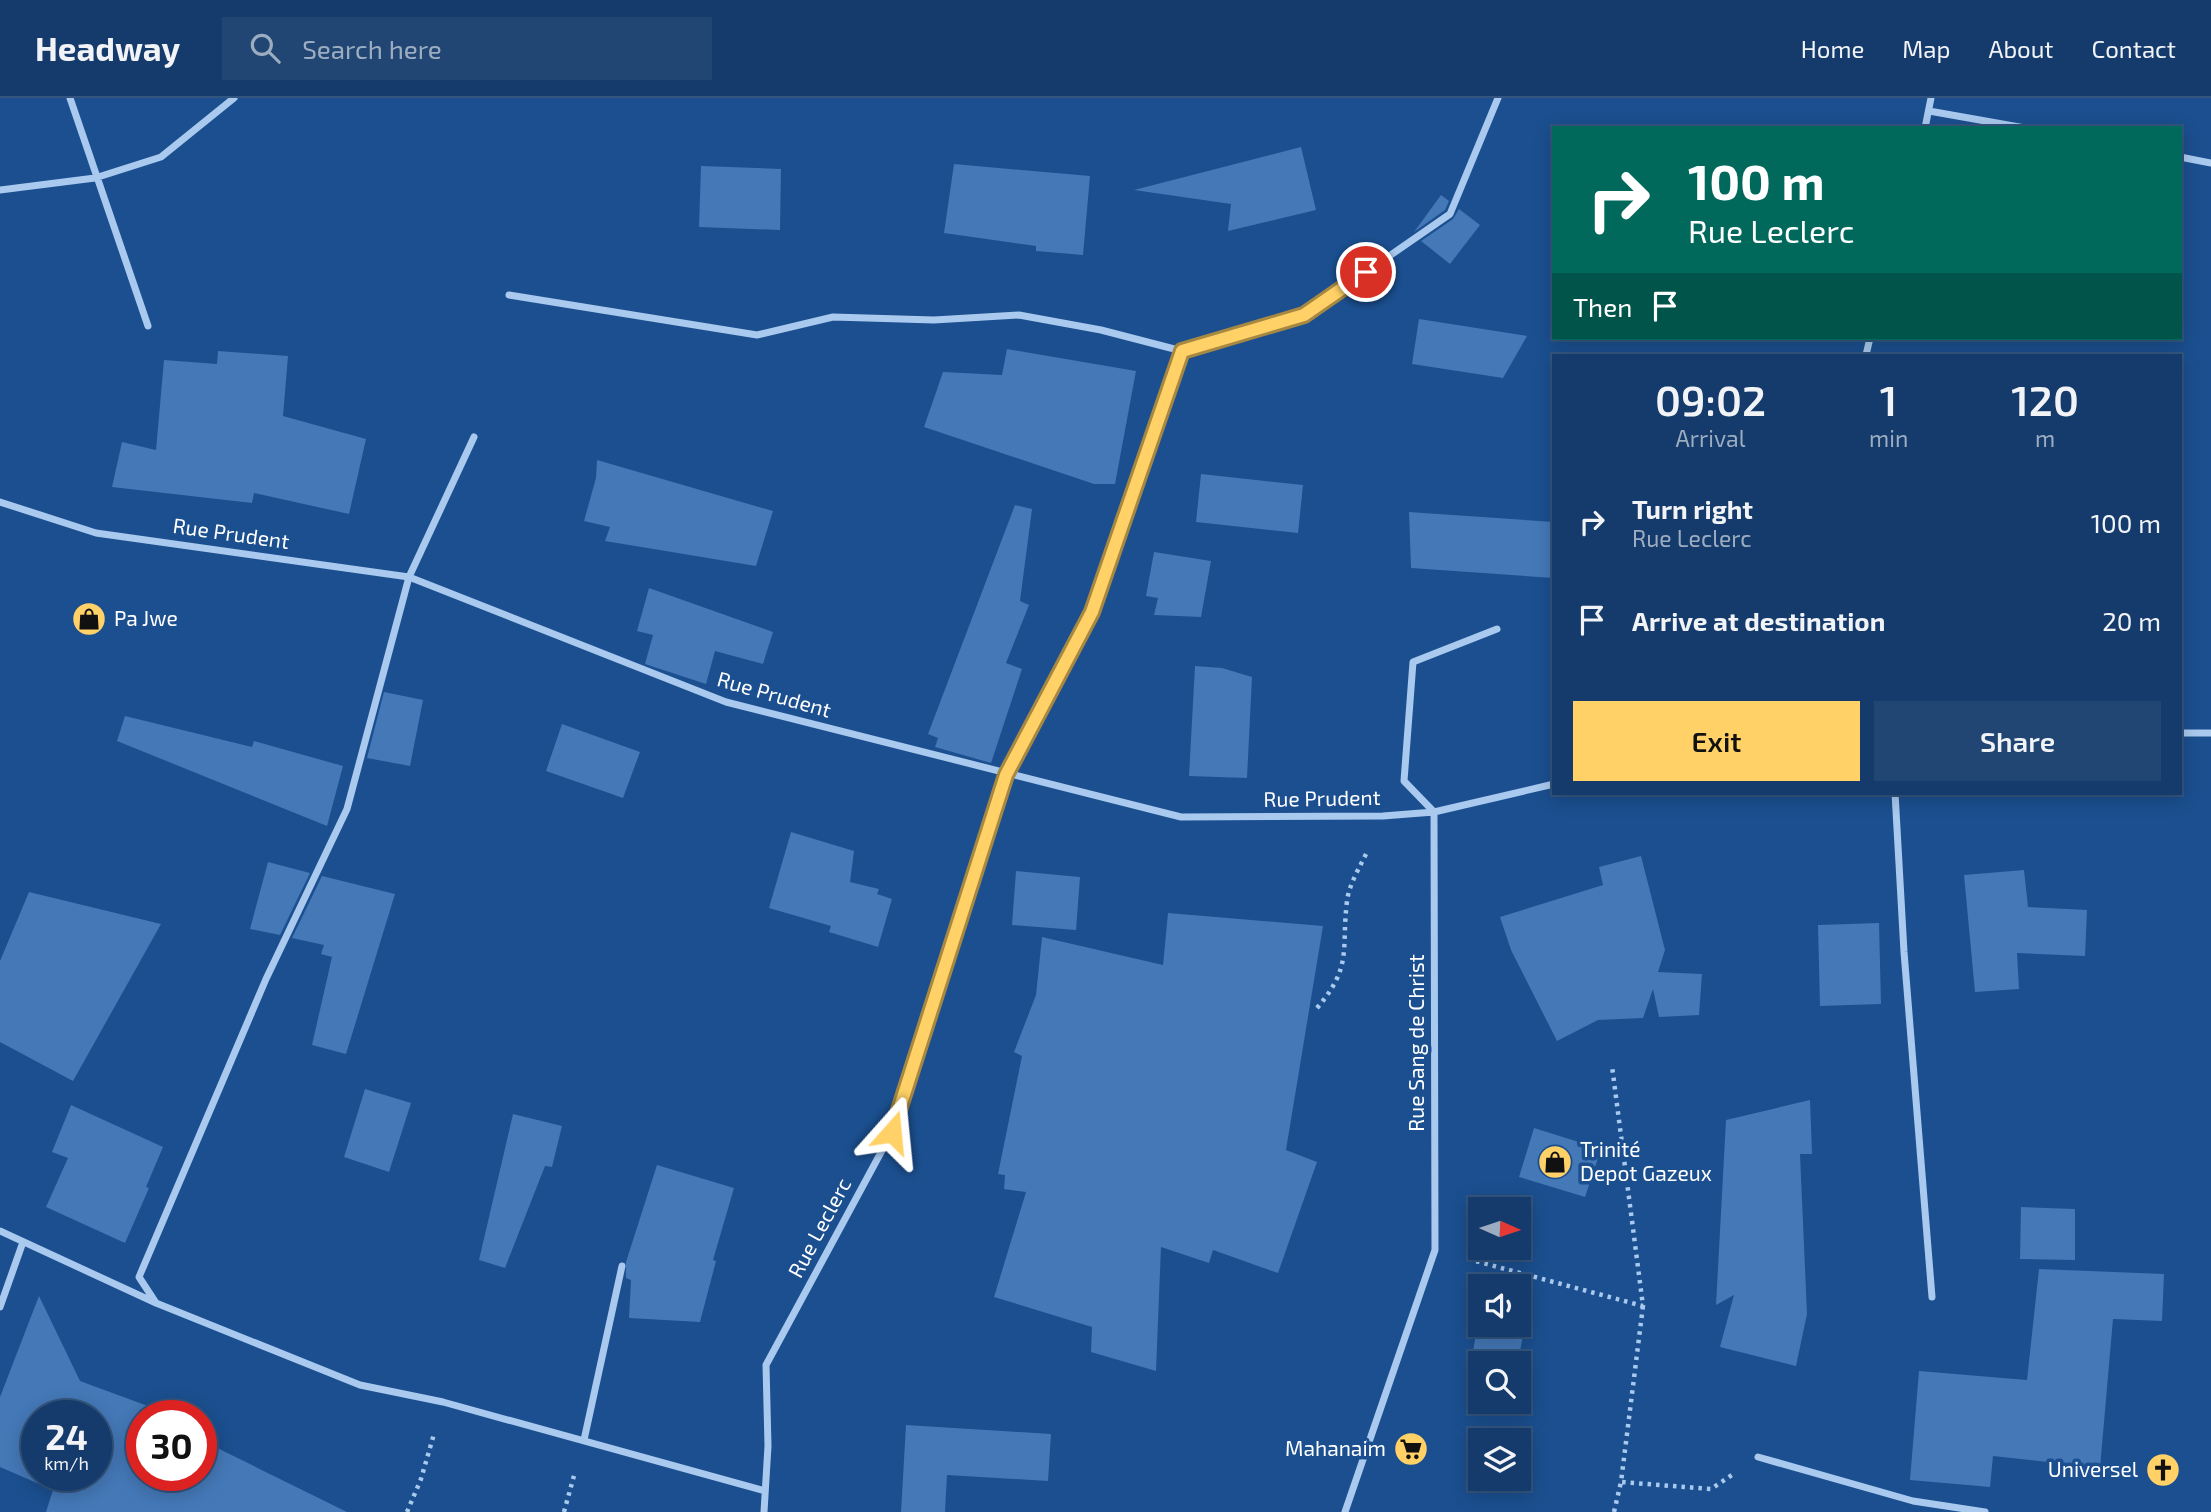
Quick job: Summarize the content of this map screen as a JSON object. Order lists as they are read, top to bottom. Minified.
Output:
{"streets":{"street":["Rue Prudent","Rue Sang de Christ","Rue Leclerc"]},"crossings":[["Rue Prudent","Rue Sang de Christ"],["Rue Prudent","Rue Leclerc"]],"places":{"shop":["Pa Jwe","Trinité Depot Gazeux"],"supermarket":["Mahanaim"],"church":["Universel"]},"north":"right","page":{"header":"Headway","search":"Search here","nav":["Home","Map","About","Contact"],"turn":["100 m","Rue Leclerc"],"then":"Then","eta":["09:02","Arrival","1","min","120","m"],"list":[{"name":"Turn right","note":"Rue Leclerc","value":"100 m"},{"name":"Arrive at destination","value":"20 m"}],"buttons":["Exit","Share"],"speed":"24 km/h","limit":"30"}}
